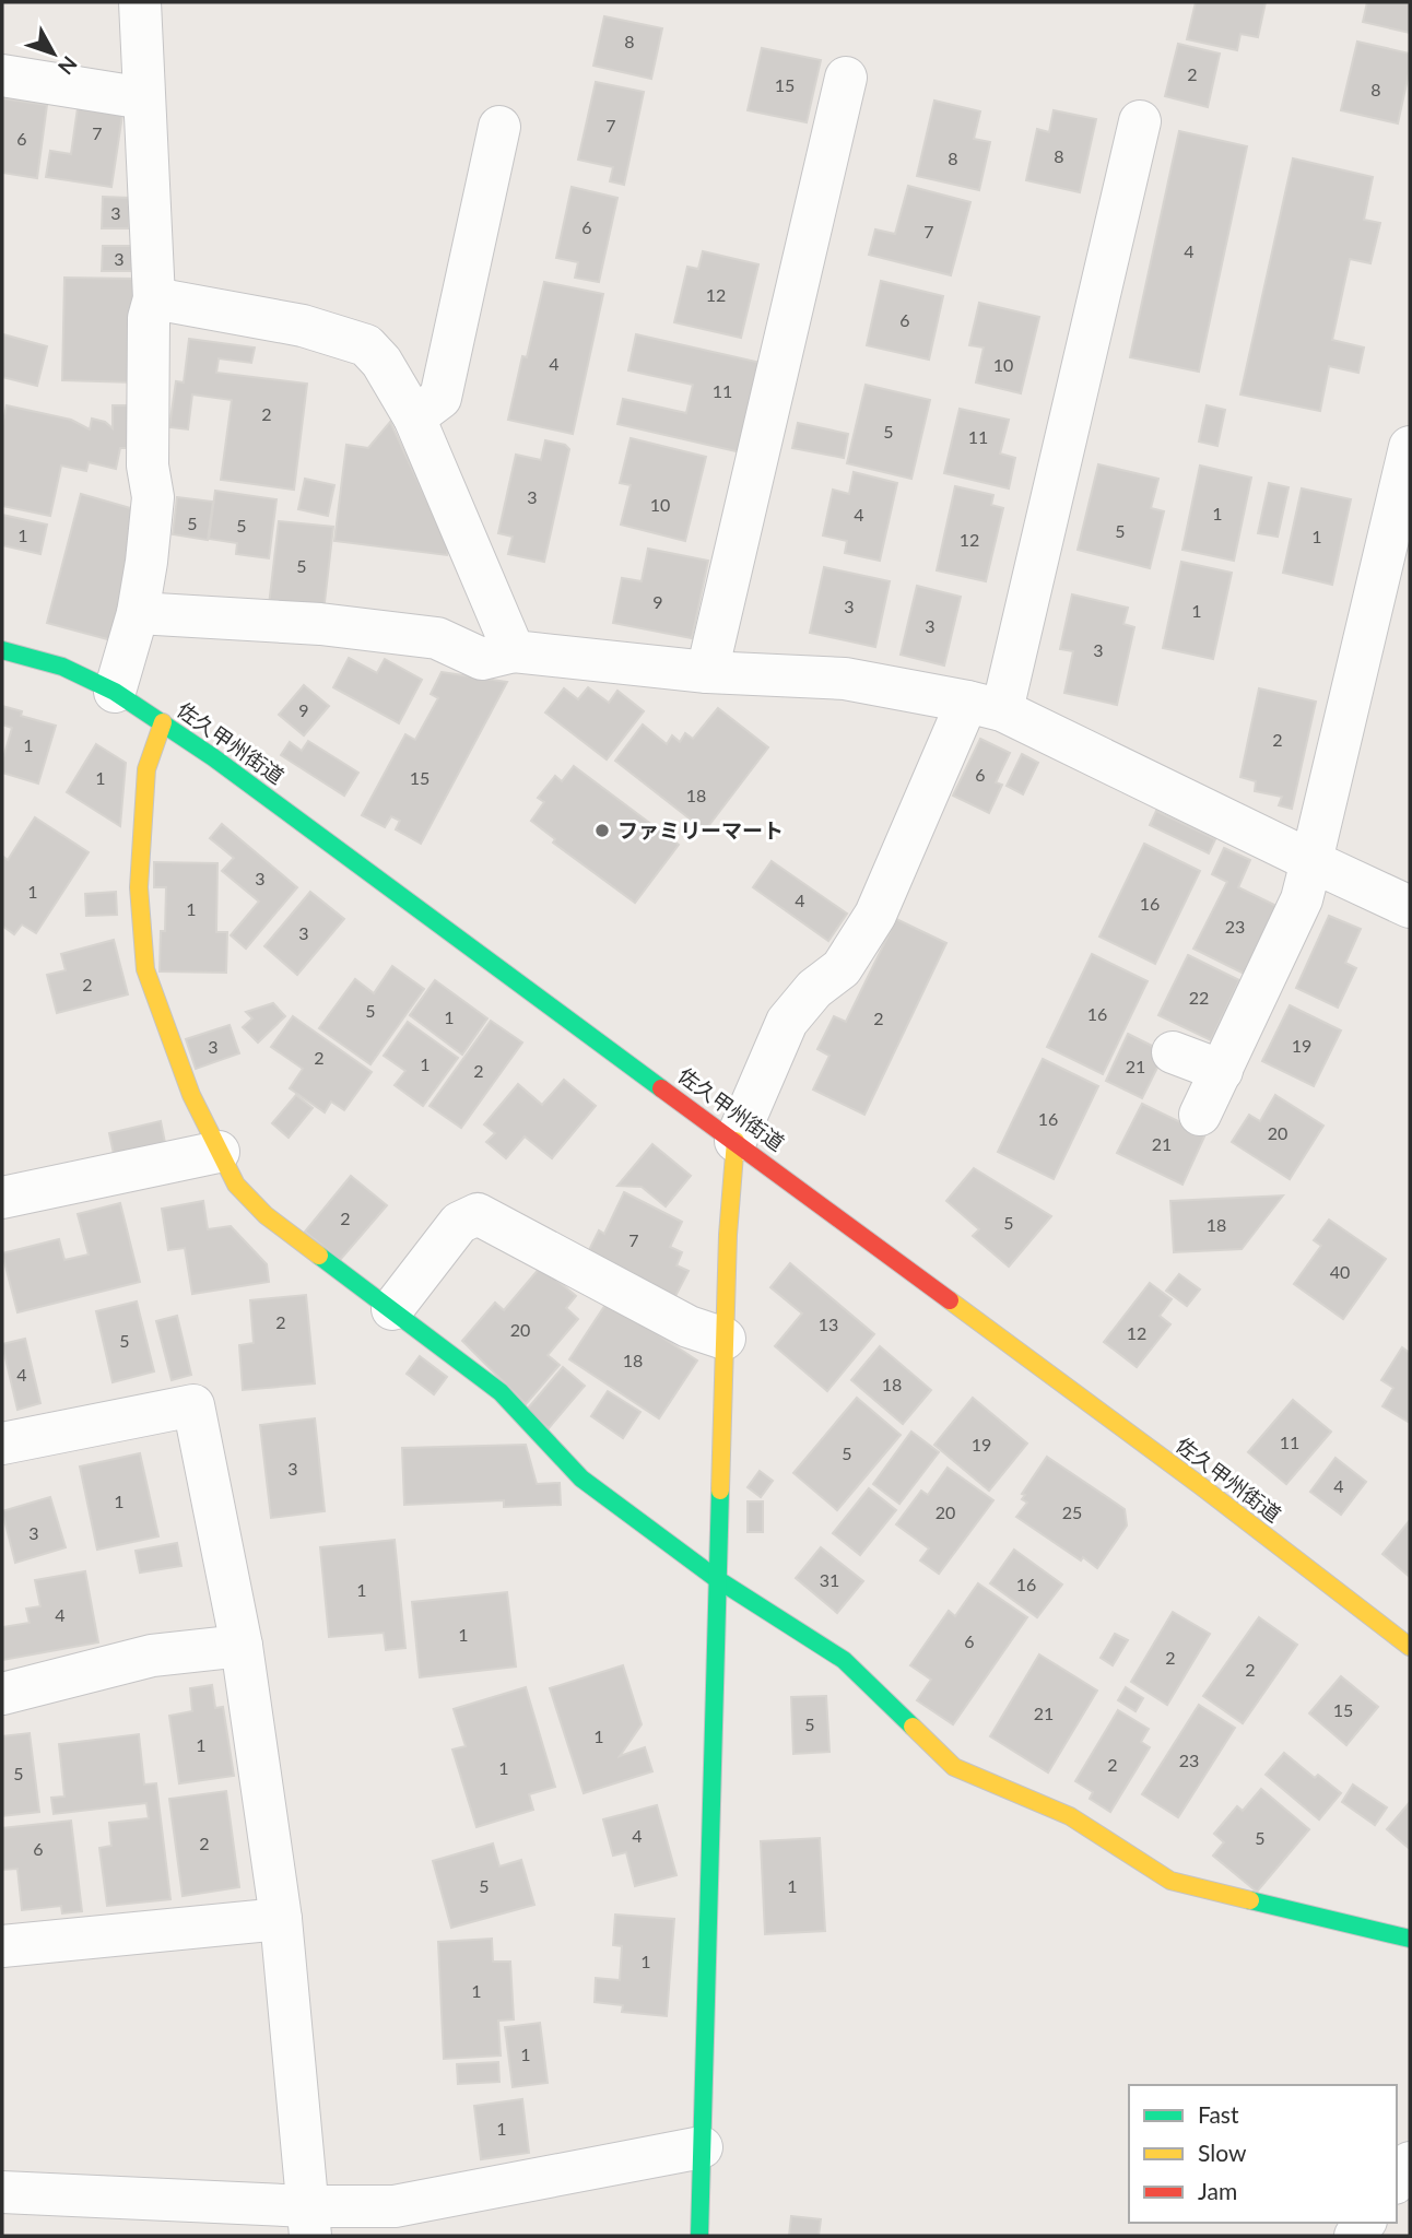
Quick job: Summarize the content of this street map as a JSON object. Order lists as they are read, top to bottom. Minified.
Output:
{"streets":{"street":["佐久甲州街道"]},"places":["ファミリーマート"],"house_numbers":["8","2","15","8","7","7","6","8","8","3","6","7","4","3","12","6","4","10","11","2","5","11","3","10","1","4","5","5","5","1","1","12","5","9","3","1","3","3","9","2","1","6","1","15","18","3","1","4","16","1","23","3","2","22","5","16","1","2","19","3","2","1","21","2","16","20","21","2","5","18","7","40","2","13","20","12","5","18","4","18","11","19","5","3","4","1","20","25","3","31","16","1","4","1","6","2","2","15","21","5","1","1","23","2","1","5","4","5","2","6","5","1","1","1","1","1"],"legend":["Fast","Slow","Jam"],"north":"bottom right"}
